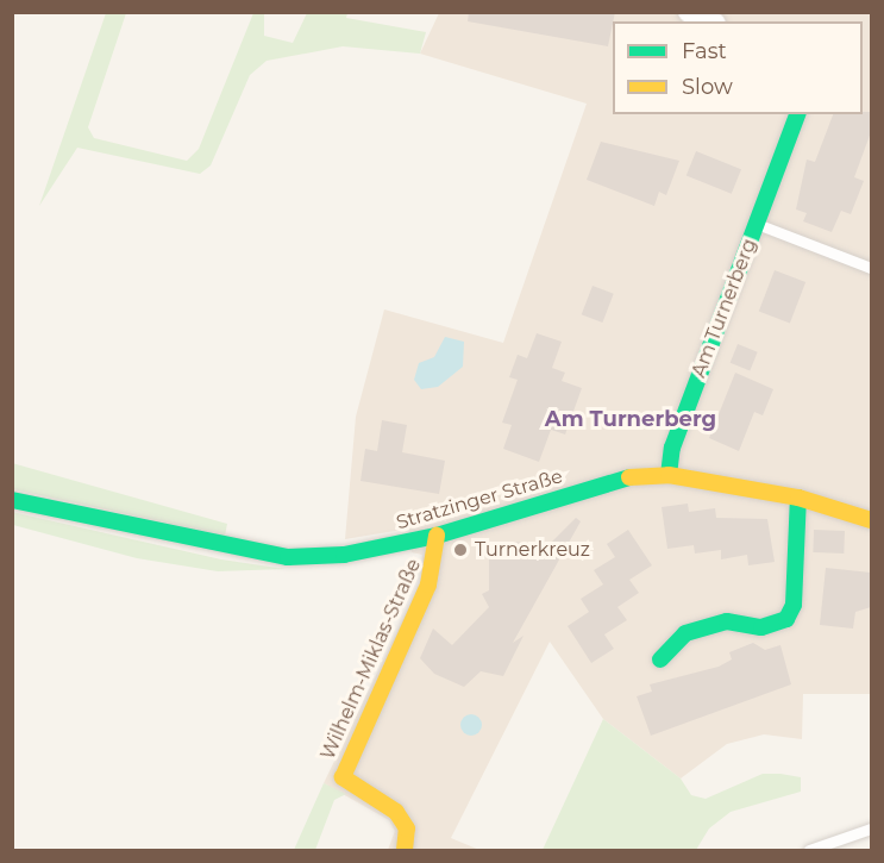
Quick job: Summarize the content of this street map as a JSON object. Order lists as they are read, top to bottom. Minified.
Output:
{"streets":{"street":["Am Turnerberg","Stratzinger Straße","Wilhelm-Miklas-Straße"]},"crossings":[["Am Turnerberg","Stratzinger Straße"],["Stratzinger Straße","Wilhelm-Miklas-Straße"]],"districts":["Am Turnerberg"],"places":["Turnerkreuz"],"legend":["Fast","Slow"]}
